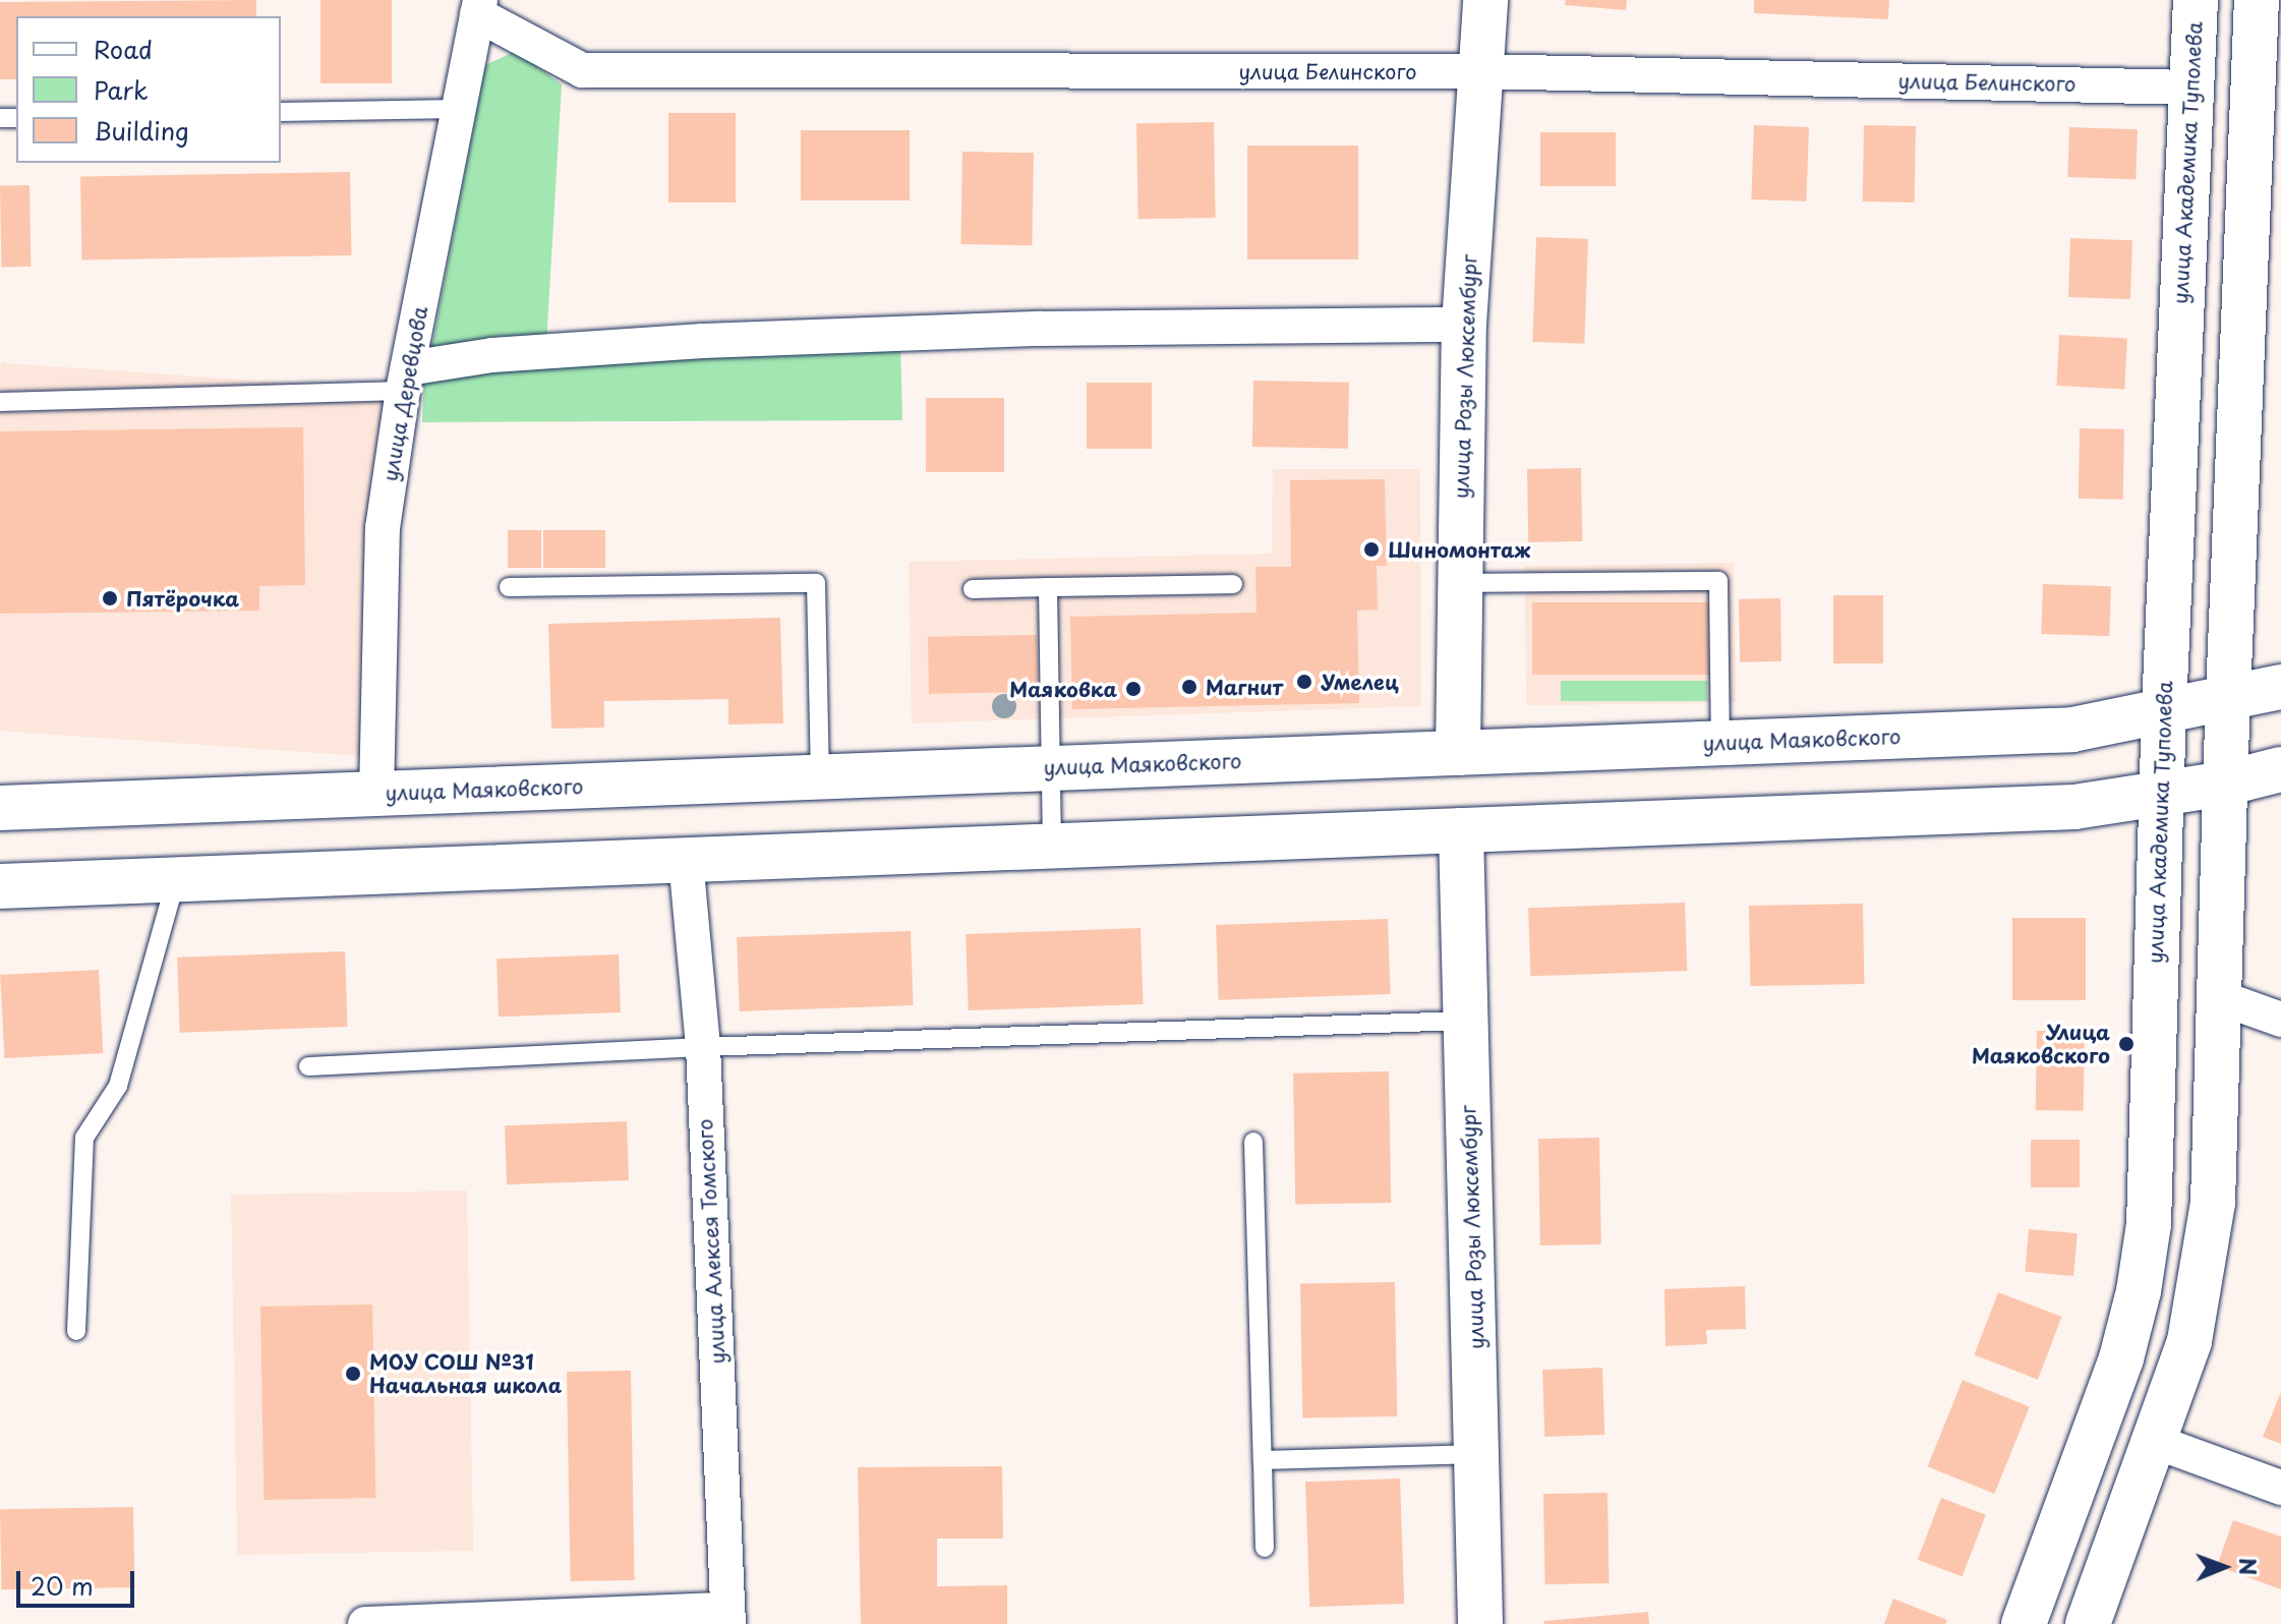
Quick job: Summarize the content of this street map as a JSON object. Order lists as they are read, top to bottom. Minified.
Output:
{"streets":{"main road":["улица Академика Туполева","улица Розы Люксембург","улица Маяковского"],"street":["улица Белинского","улица Деревцова","улица Алексея Томского"]},"crossings":[["улица Белинского","улица Академика Туполева"],["улица Белинского","улица Розы Люксембург"],["улица Белинского","улица Деревцова"],["улица Академика Туполева","улица Маяковского"],["улица Розы Люксембург","улица Маяковского"],["улица Деревцова","улица Маяковского"]],"places":["Шиномонтаж","Пятёрочка","Умелец","Магнит","Маяковка","Улица Маяковского","МОУ СОШ №31 Начальная школа"],"legend":["Road","Park","Building"],"scale_bar":"20 m","north":"right"}
